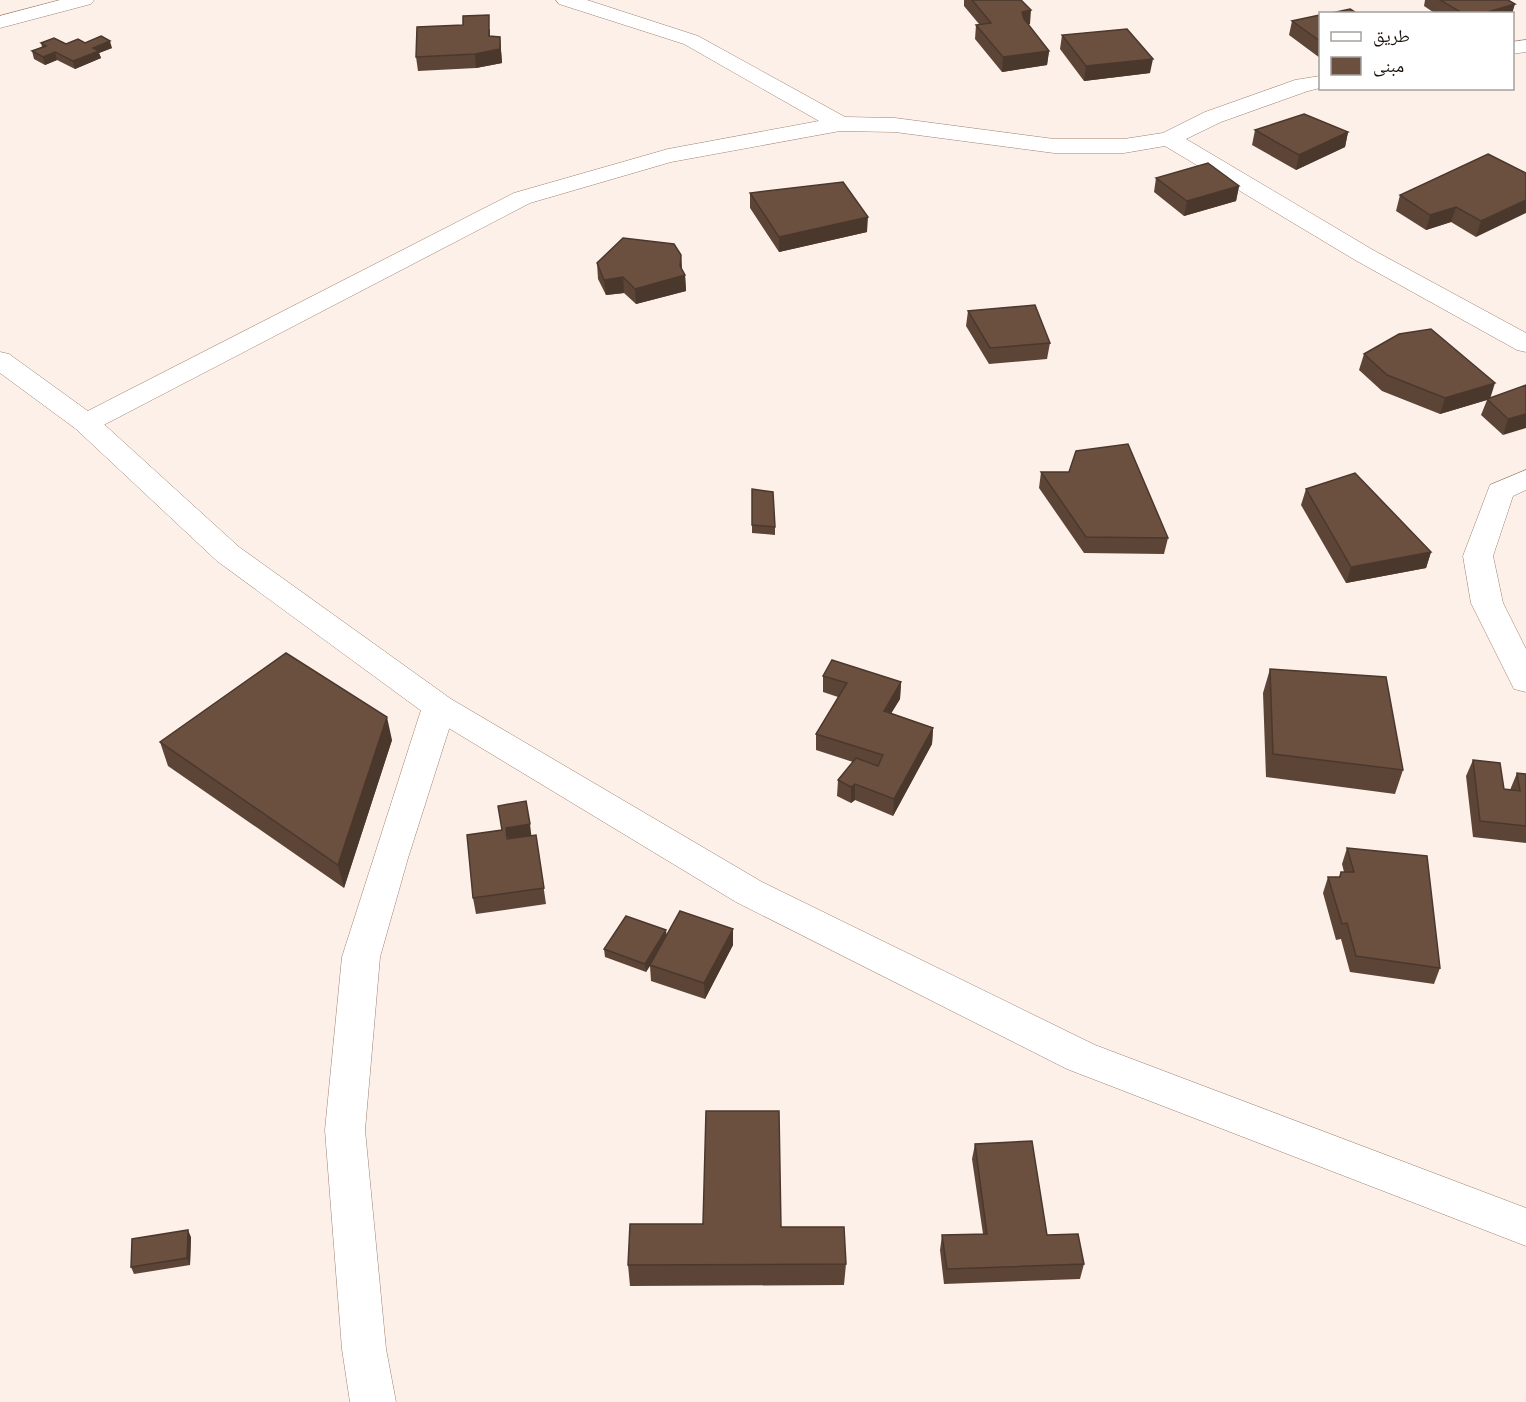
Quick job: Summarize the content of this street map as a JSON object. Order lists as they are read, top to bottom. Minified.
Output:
{"legend":["طريق","مبنى"]}
